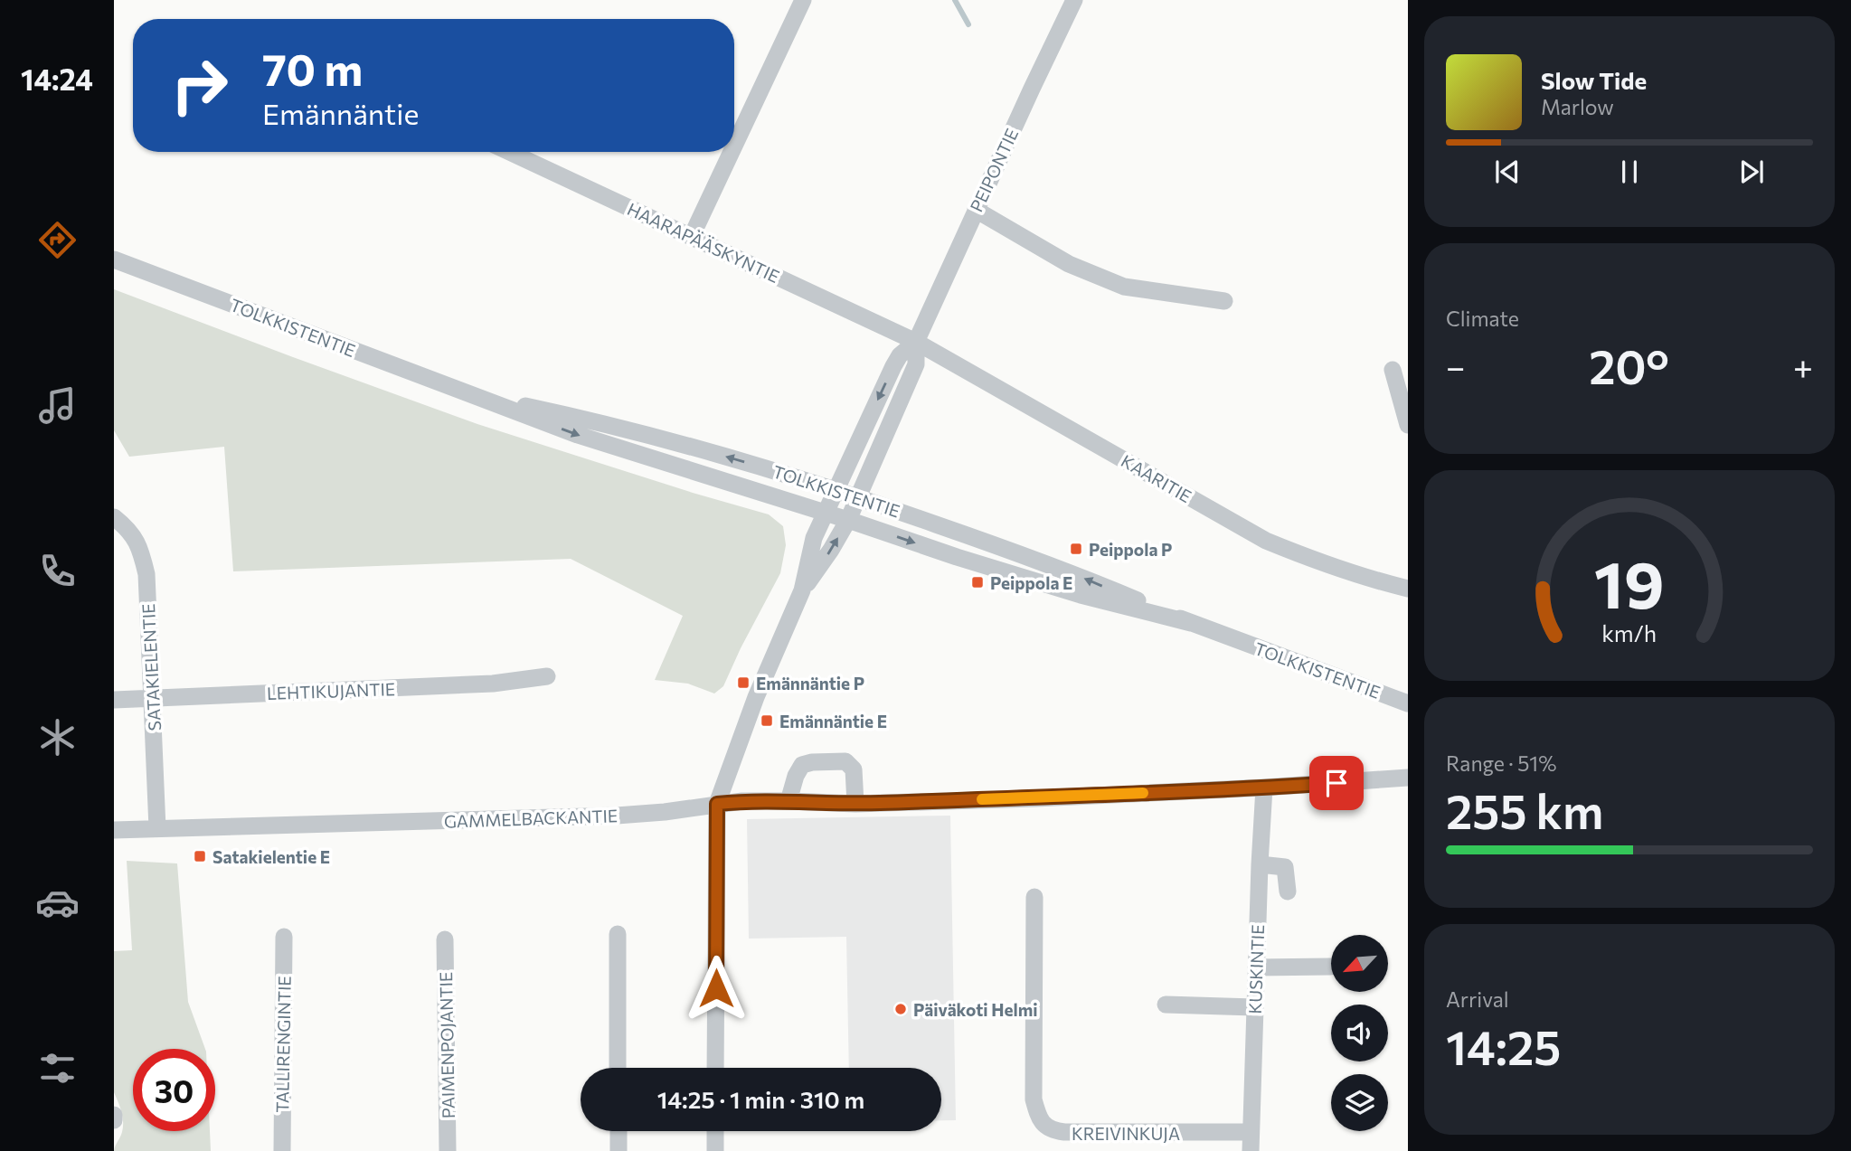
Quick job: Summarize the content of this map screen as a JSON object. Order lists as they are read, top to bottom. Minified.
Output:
{"streets":{"street":["PEIPONTIE","HAARAPÄÄSKYNTIE","TOLKKISTENTIE","KAARITIE","SATAKIELENTIE","LEHTIKUJANTIE","GAMMELBACKANTIE","KUSKINTIE","TALLIRENGINTIE","PAIMENPOJANTIE","KREIVINKUJA"]},"crossings":[["PEIPONTIE","HAARAPÄÄSKYNTIE"],["PEIPONTIE","TOLKKISTENTIE"],["PEIPONTIE","KAARITIE"],["HAARAPÄÄSKYNTIE","KAARITIE"],["SATAKIELENTIE","LEHTIKUJANTIE"],["SATAKIELENTIE","GAMMELBACKANTIE"],["GAMMELBACKANTIE","KUSKINTIE"],["KUSKINTIE","KREIVINKUJA"]],"places":{"transit":["Peippola P","Peippola E","Emännäntie P","Emännäntie E","Satakielentie E"],"other":["Päiväkoti Helmi"]},"north":"bottom left","page":{"tabs":"14:24","turn":["70 m","Emännäntie"],"song":["Slow Tide","Marlow"],"tile":["Climate",["Range · 51%","255 km"],["Arrival","14:25"]],"heat":["−","20°","+"],"limit":"30","trip":"14:25 · 1 min · 310 m","gauge":["19","km/h"]}}
